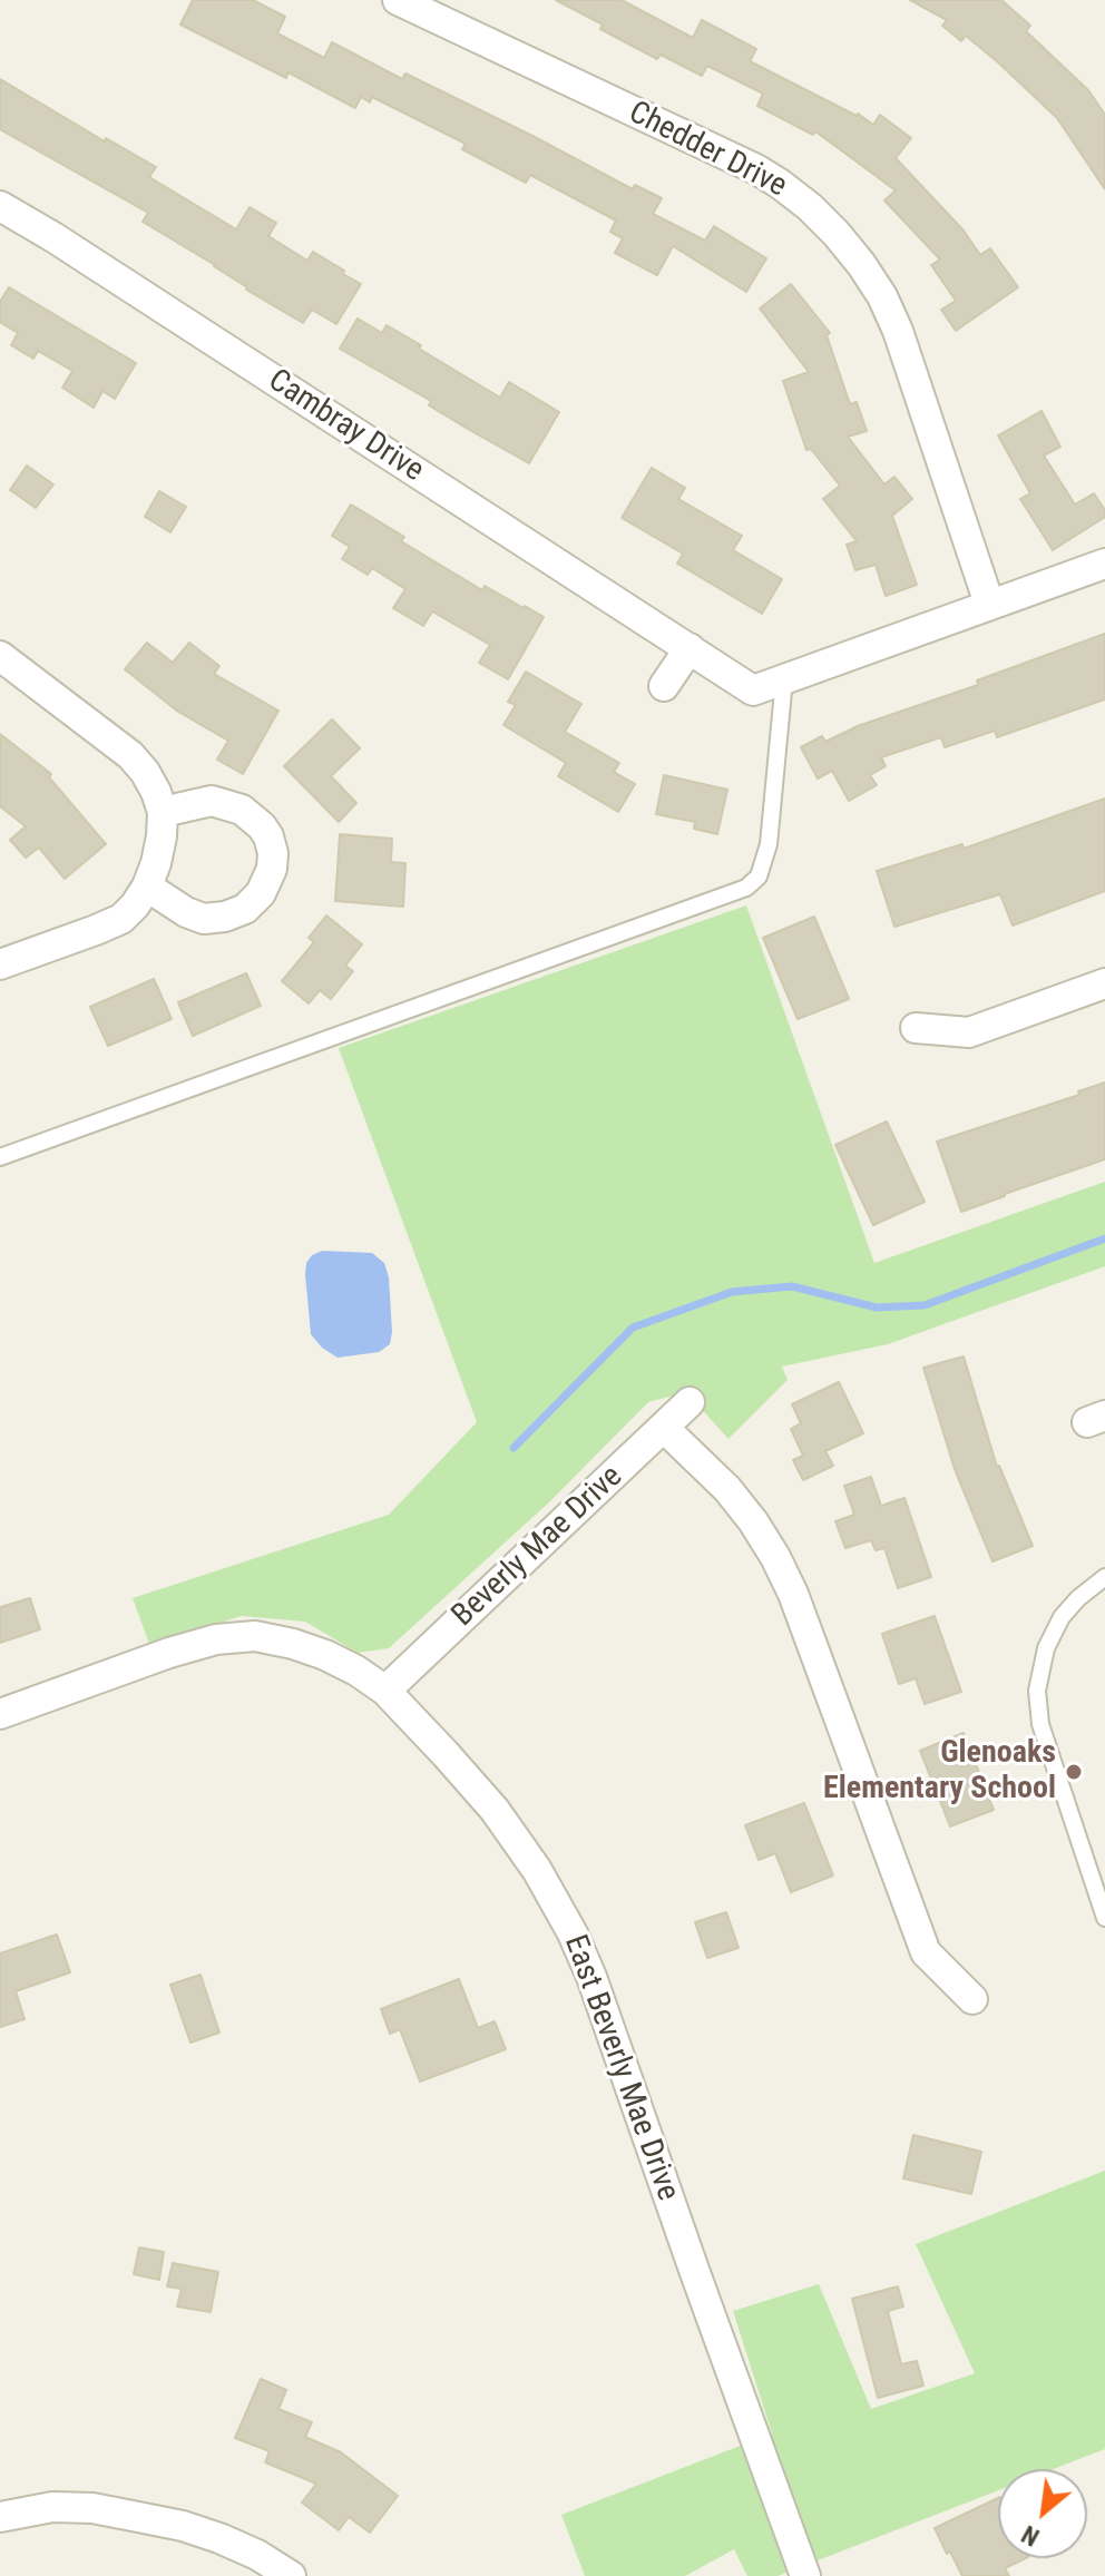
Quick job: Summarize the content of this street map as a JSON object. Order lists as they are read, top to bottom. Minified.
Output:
{"streets":{"street":["Chedder Drive","Cambray Drive","Beverly Mae Drive","East Beverly Mae Drive"]},"crossings":[["Chedder Drive","Cambray Drive"],["Beverly Mae Drive","East Beverly Mae Drive"]],"places":["Glenoaks Elementary School"],"north":"bottom left"}
